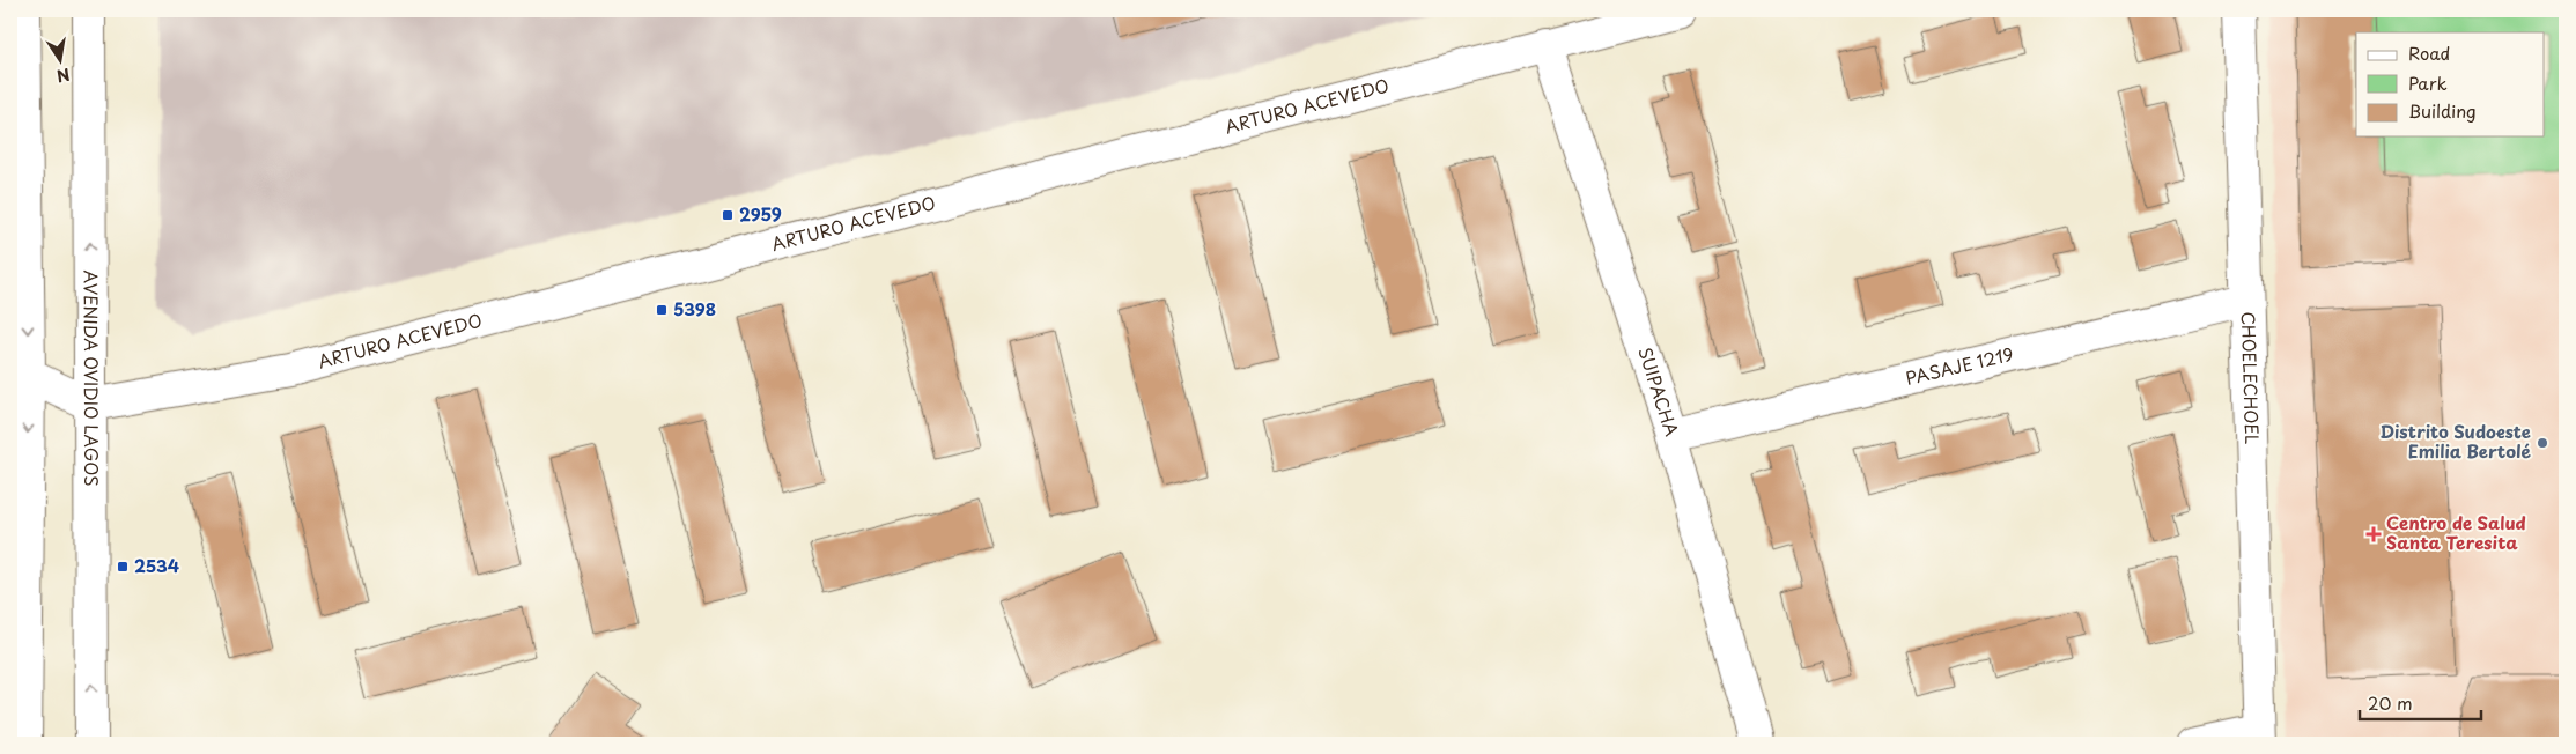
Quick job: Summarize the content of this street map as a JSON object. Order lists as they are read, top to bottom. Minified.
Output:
{"streets":{"street":["ARTURO ACEVEDO","PASAJE 1219","AVENIDA OVIDIO LAGOS","CHOELECHOEL","SUIPACHA"]},"crossings":[["ARTURO ACEVEDO","AVENIDA OVIDIO LAGOS"],["ARTURO ACEVEDO","SUIPACHA"],["PASAJE 1219","CHOELECHOEL"],["PASAJE 1219","SUIPACHA"]],"places":{"transit":["2959","5398","2534"],"other":["Distrito Sudoeste Emilia Bertolé"],"health":["Centro de Salud Santa Teresita"]},"legend":["Road","Park","Building"],"scale_bar":"20 m","north":"bottom"}
